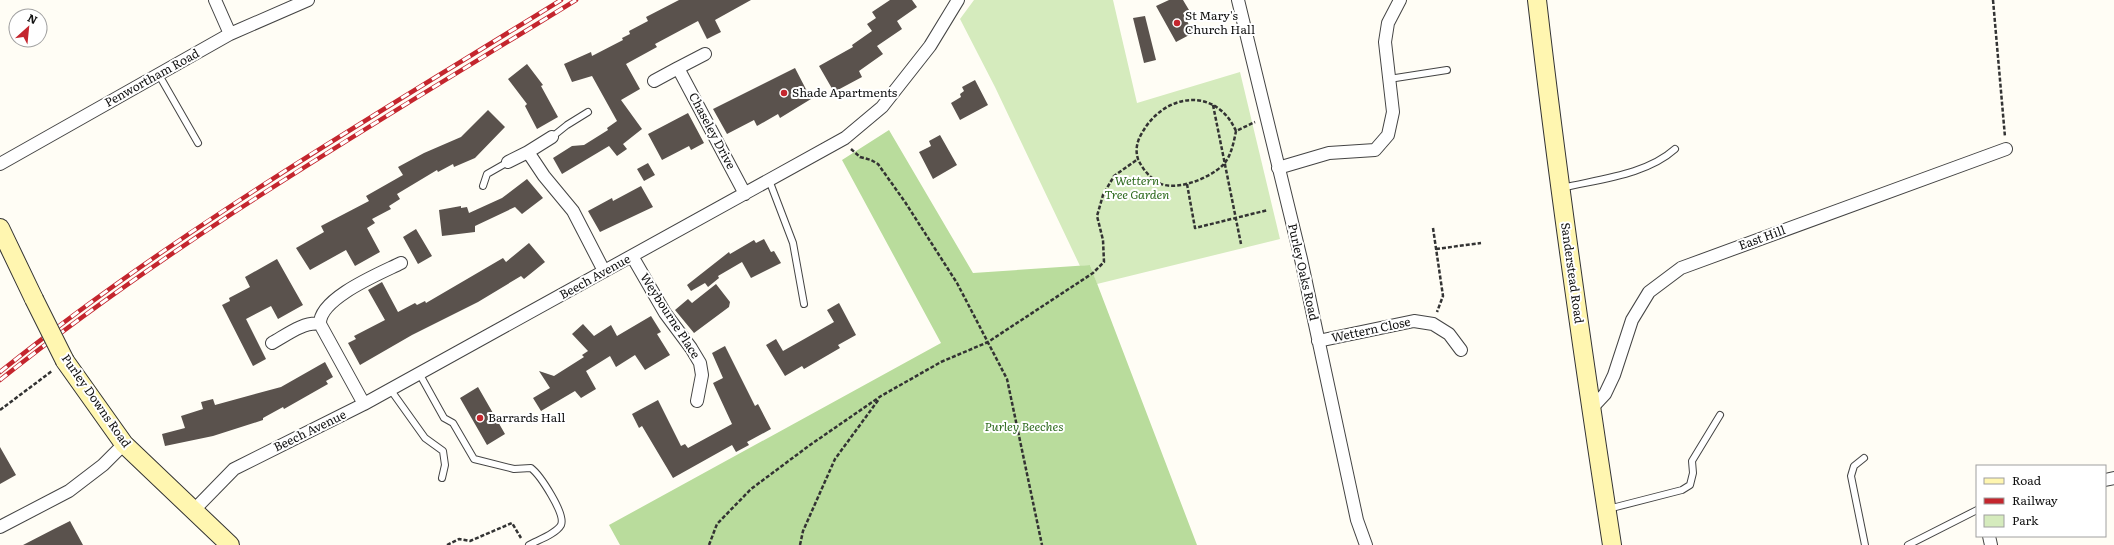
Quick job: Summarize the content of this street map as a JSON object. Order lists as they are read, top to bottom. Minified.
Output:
{"streets":{"main road":["Sanderstead Road","Purley Downs Road"],"street":["Penwortham Road","Chaseley Drive","East Hill","Purley Oaks Road","Beech Avenue","Weybourne Place","Wettern Close"]},"crossings":[["Chaseley Drive","Beech Avenue"],["East Hill","Sanderstead Road"],["Purley Oaks Road","Wettern Close"],["Beech Avenue","Weybourne Place"],["Beech Avenue","Purley Downs Road"]],"parks":["Wettern Tree Garden","Purley Beeches"],"places":["St Mary's Church Hall","Shade Apartments","Barrards Hall"],"legend":["Road","Railway","Park"],"north":"top right"}
